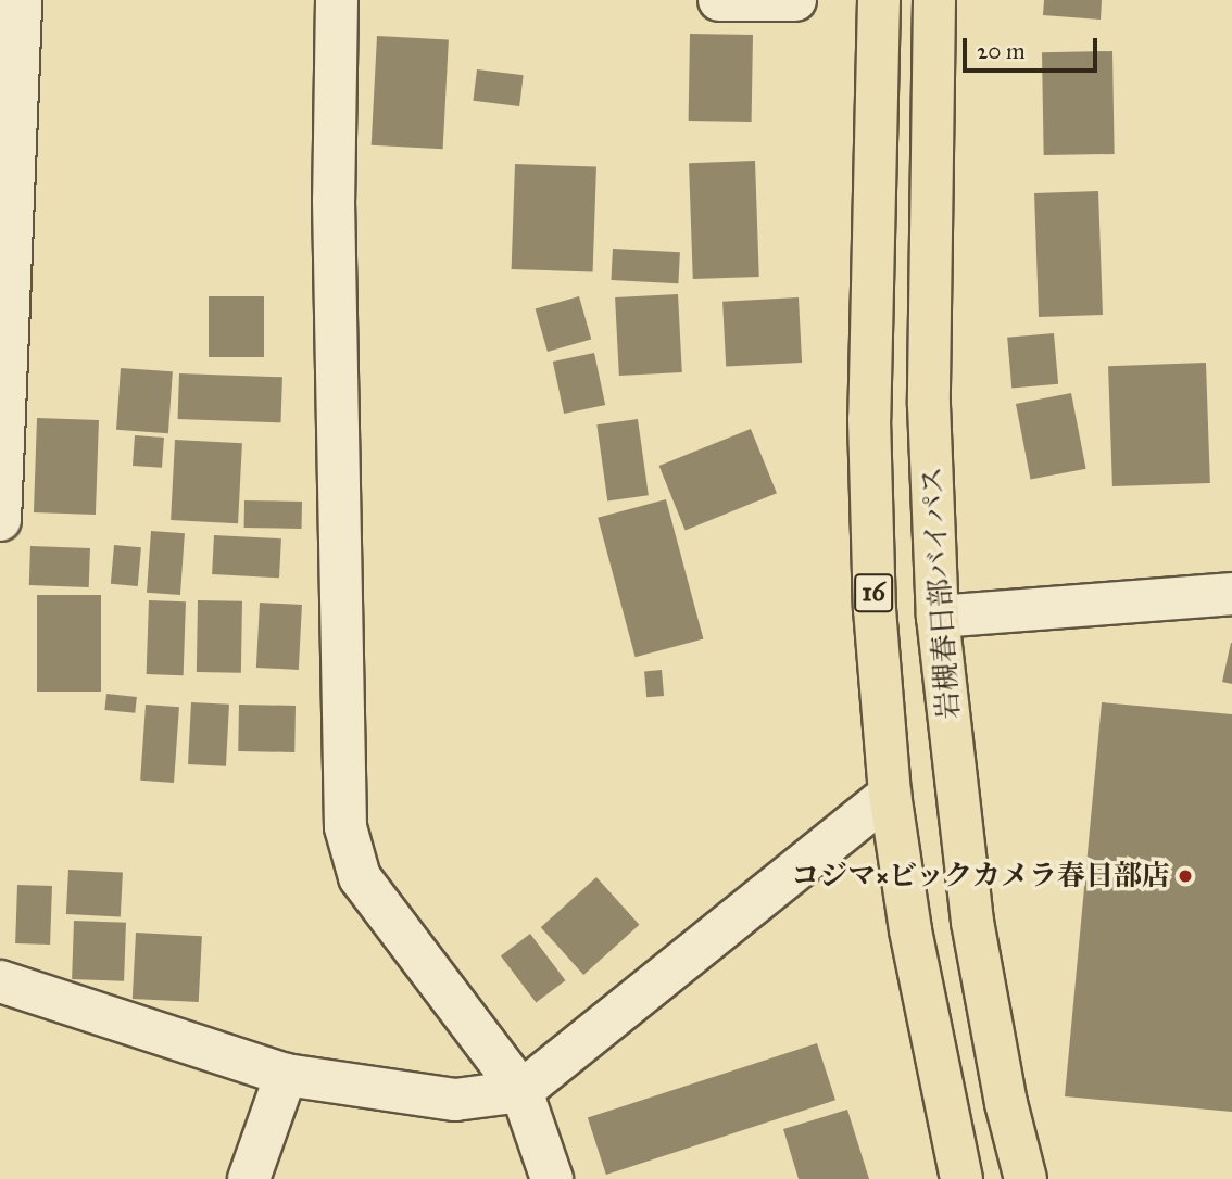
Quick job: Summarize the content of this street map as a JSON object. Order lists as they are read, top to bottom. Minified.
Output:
{"streets":{"highway":["16","岩槻春日部バイパス"]},"places":["コジマ×ビックカメラ春日部店"],"scale_bar":"20 m"}
